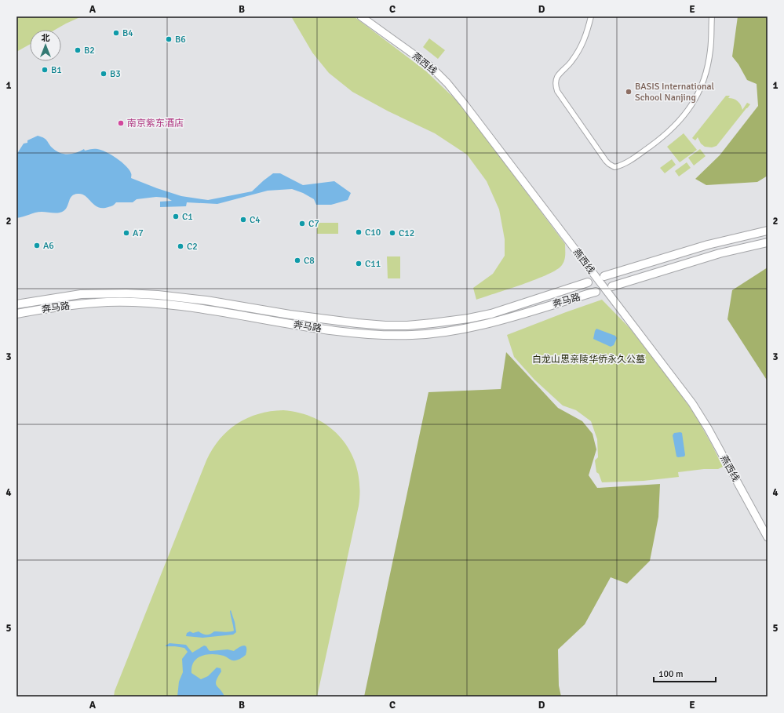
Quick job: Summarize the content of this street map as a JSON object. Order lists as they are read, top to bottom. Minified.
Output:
{"streets":{"main road":["燕西线","奔马路"]},"parks":["白龙山思亲陵华侨永久公墓"],"places":["B4","B6","B2","B1","B3","BASIS International School Nanjing","南京紫东酒店","C1","C4","C7","C10","A7","C12","A6","C2","C8","C11"],"scale_bar":"100 m","north":"top","grid":{"columns":["A","B","C","D","E"],"rows":["1","2","3","4","5"]}}
